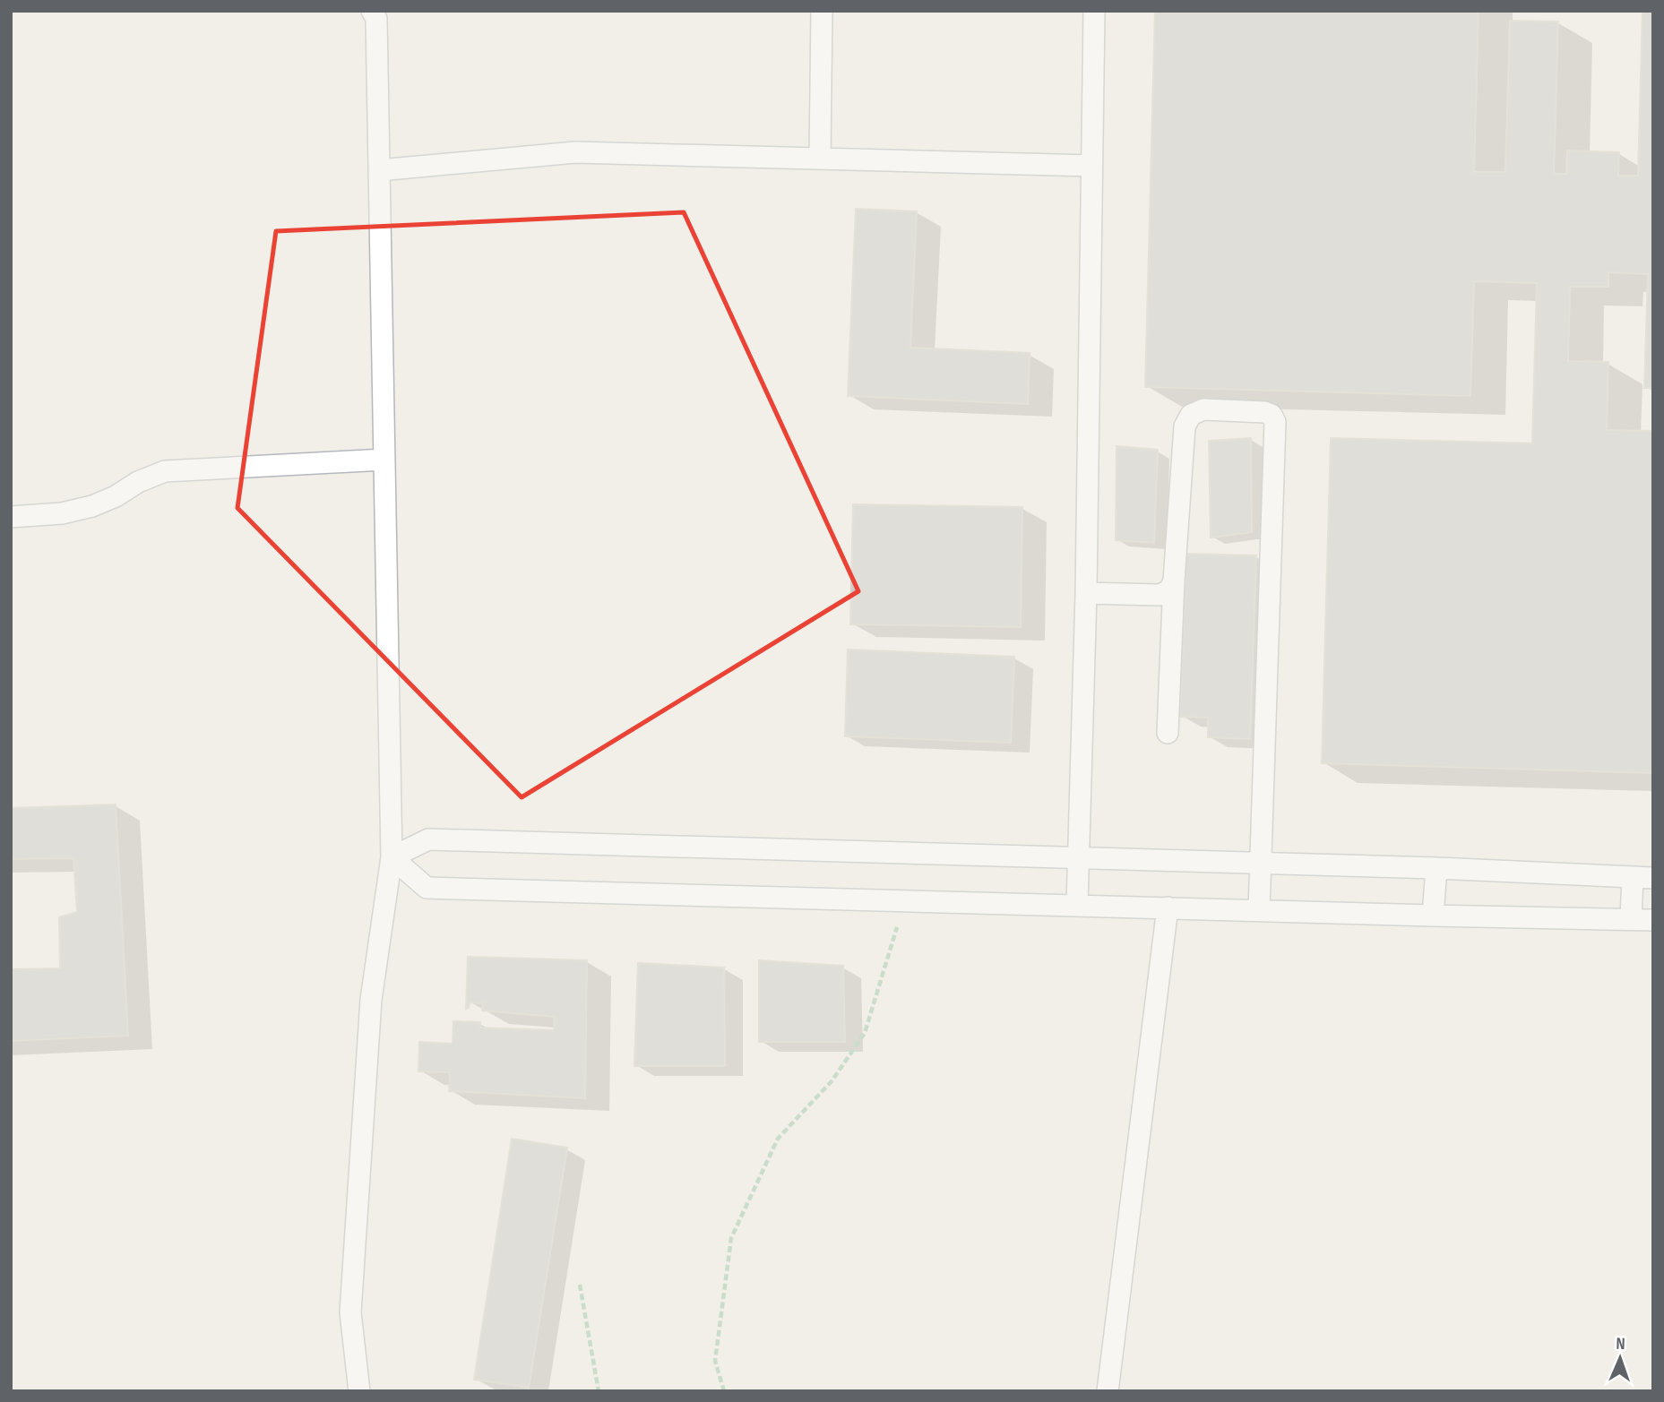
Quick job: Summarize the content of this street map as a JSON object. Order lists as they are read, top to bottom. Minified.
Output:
{"north":"top"}
